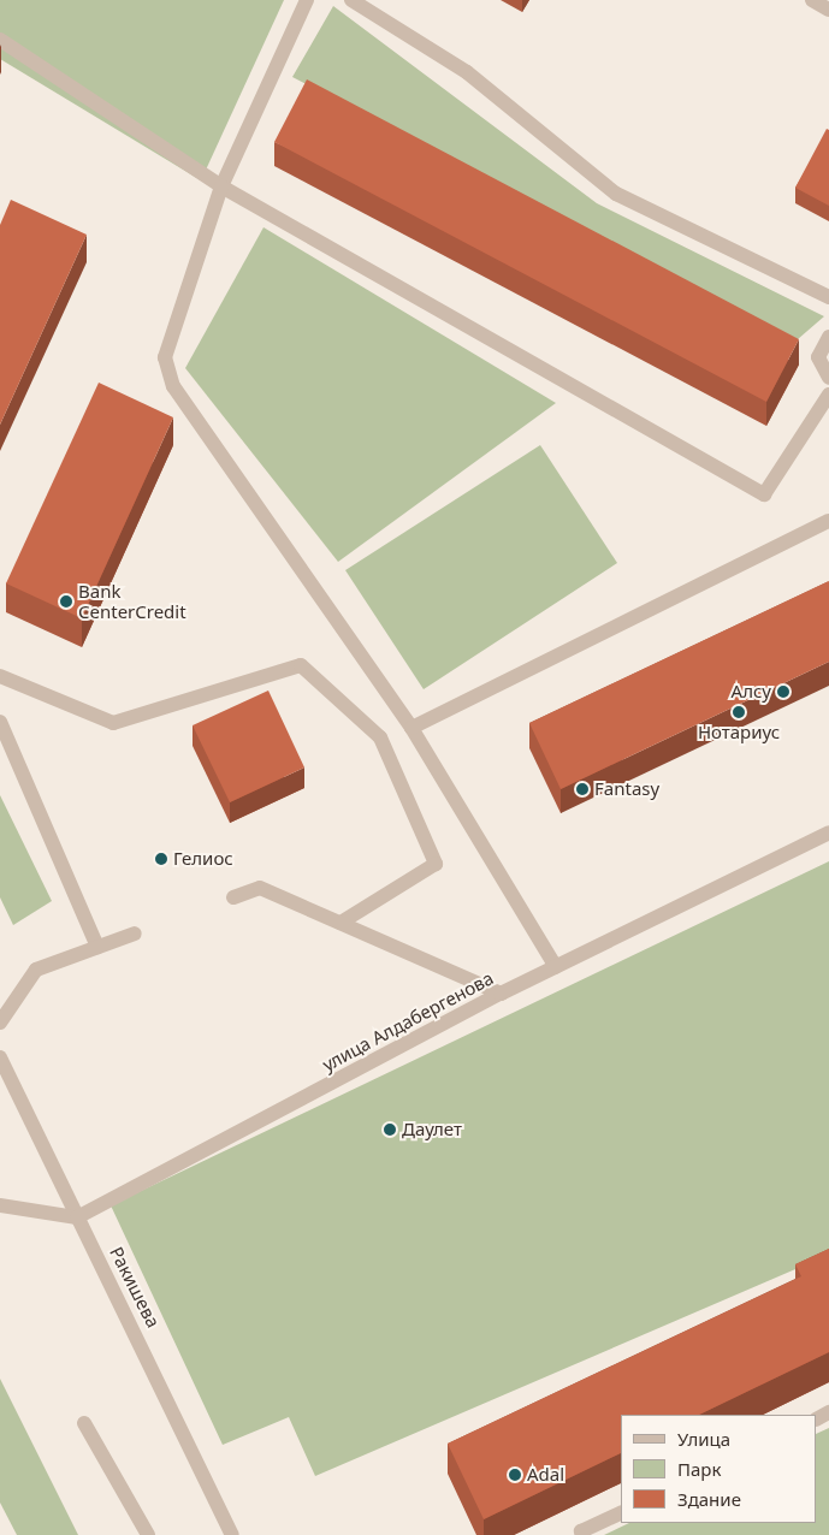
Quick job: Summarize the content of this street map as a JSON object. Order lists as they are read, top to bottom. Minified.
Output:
{"streets":{"street":["улица Алдабергенова","Ракишева"]},"crossings":[["улица Алдабергенова","Ракишева"]],"places":["Bank CenterCredit","Алсу","Нотариус","Fantasy","Гелиос","Даулет","Adal"],"legend":["Улица","Парк","Здание"]}
